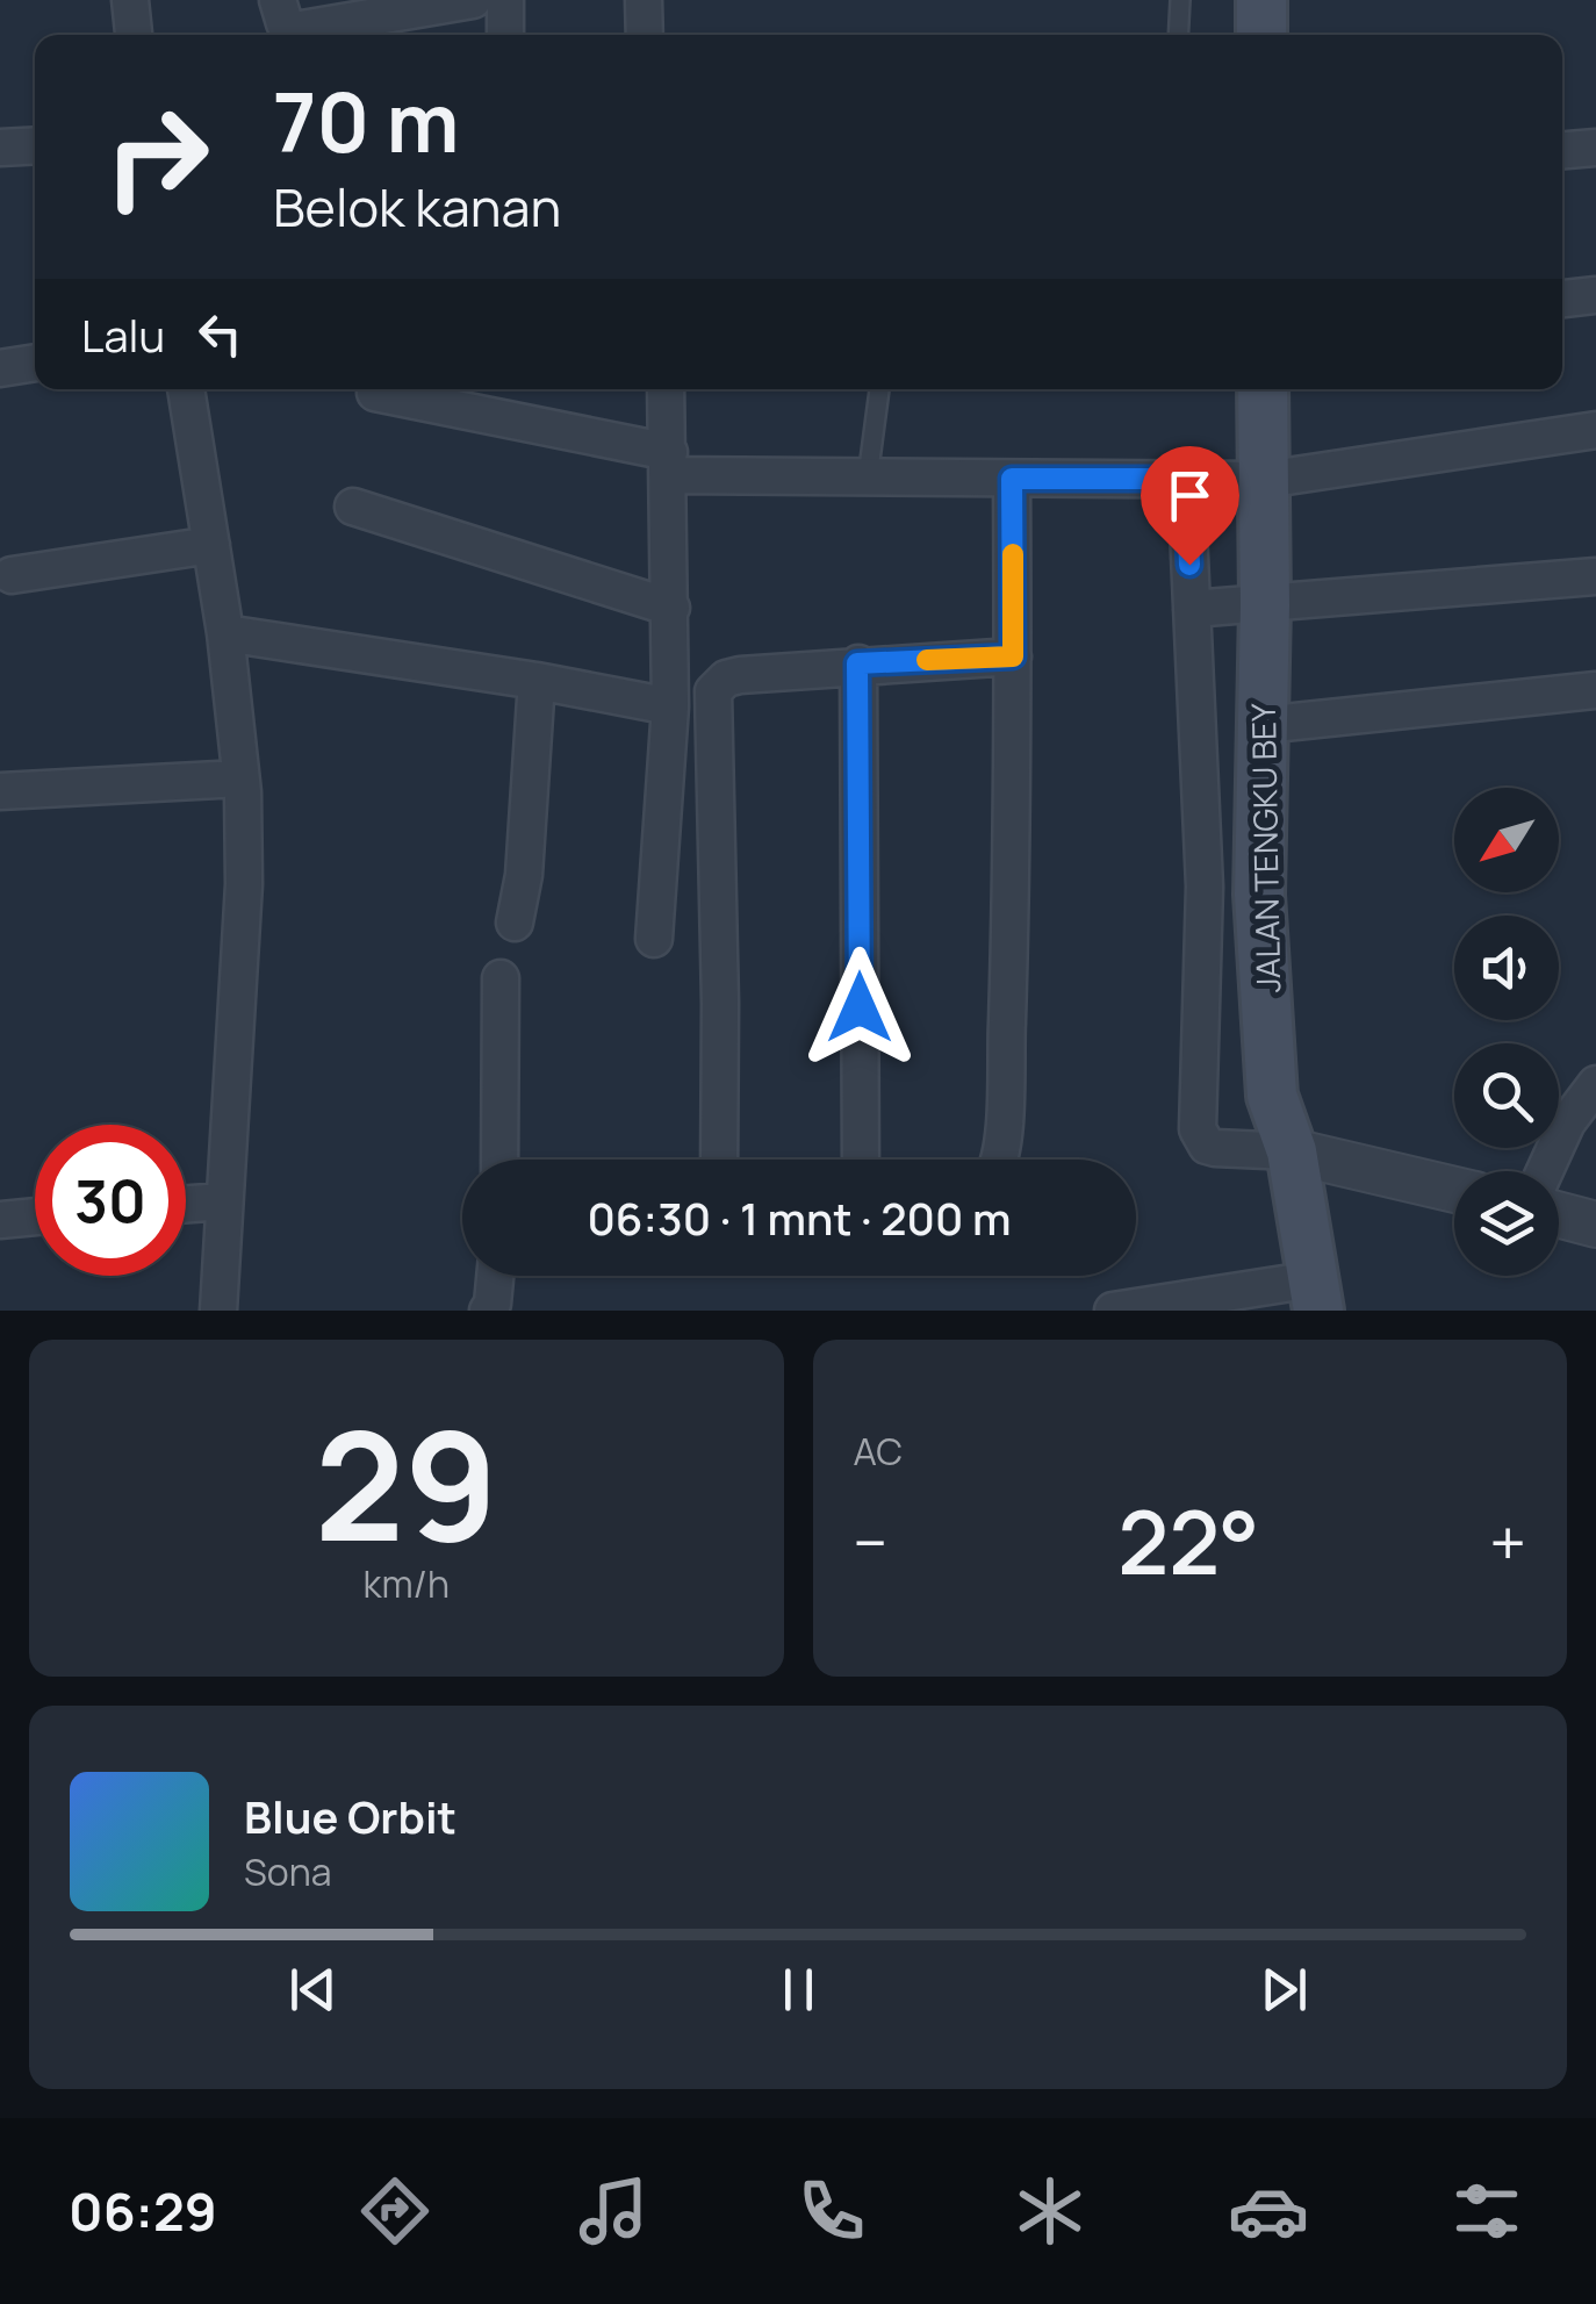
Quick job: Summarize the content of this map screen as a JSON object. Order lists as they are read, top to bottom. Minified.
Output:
{"streets":{"main road":["JALAN TENGKU BEY"]},"north":"bottom left","page":{"turn":["70 m","Belok kanan"],"then":"Lalu","limit":"30","trip":"06:30 · 1 mnt · 200 m","tile":[["29","km/h"],"AC"],"heat":["−","22°","+"],"song":["Blue Orbit","Sona"],"tabs":"06:29"}}
